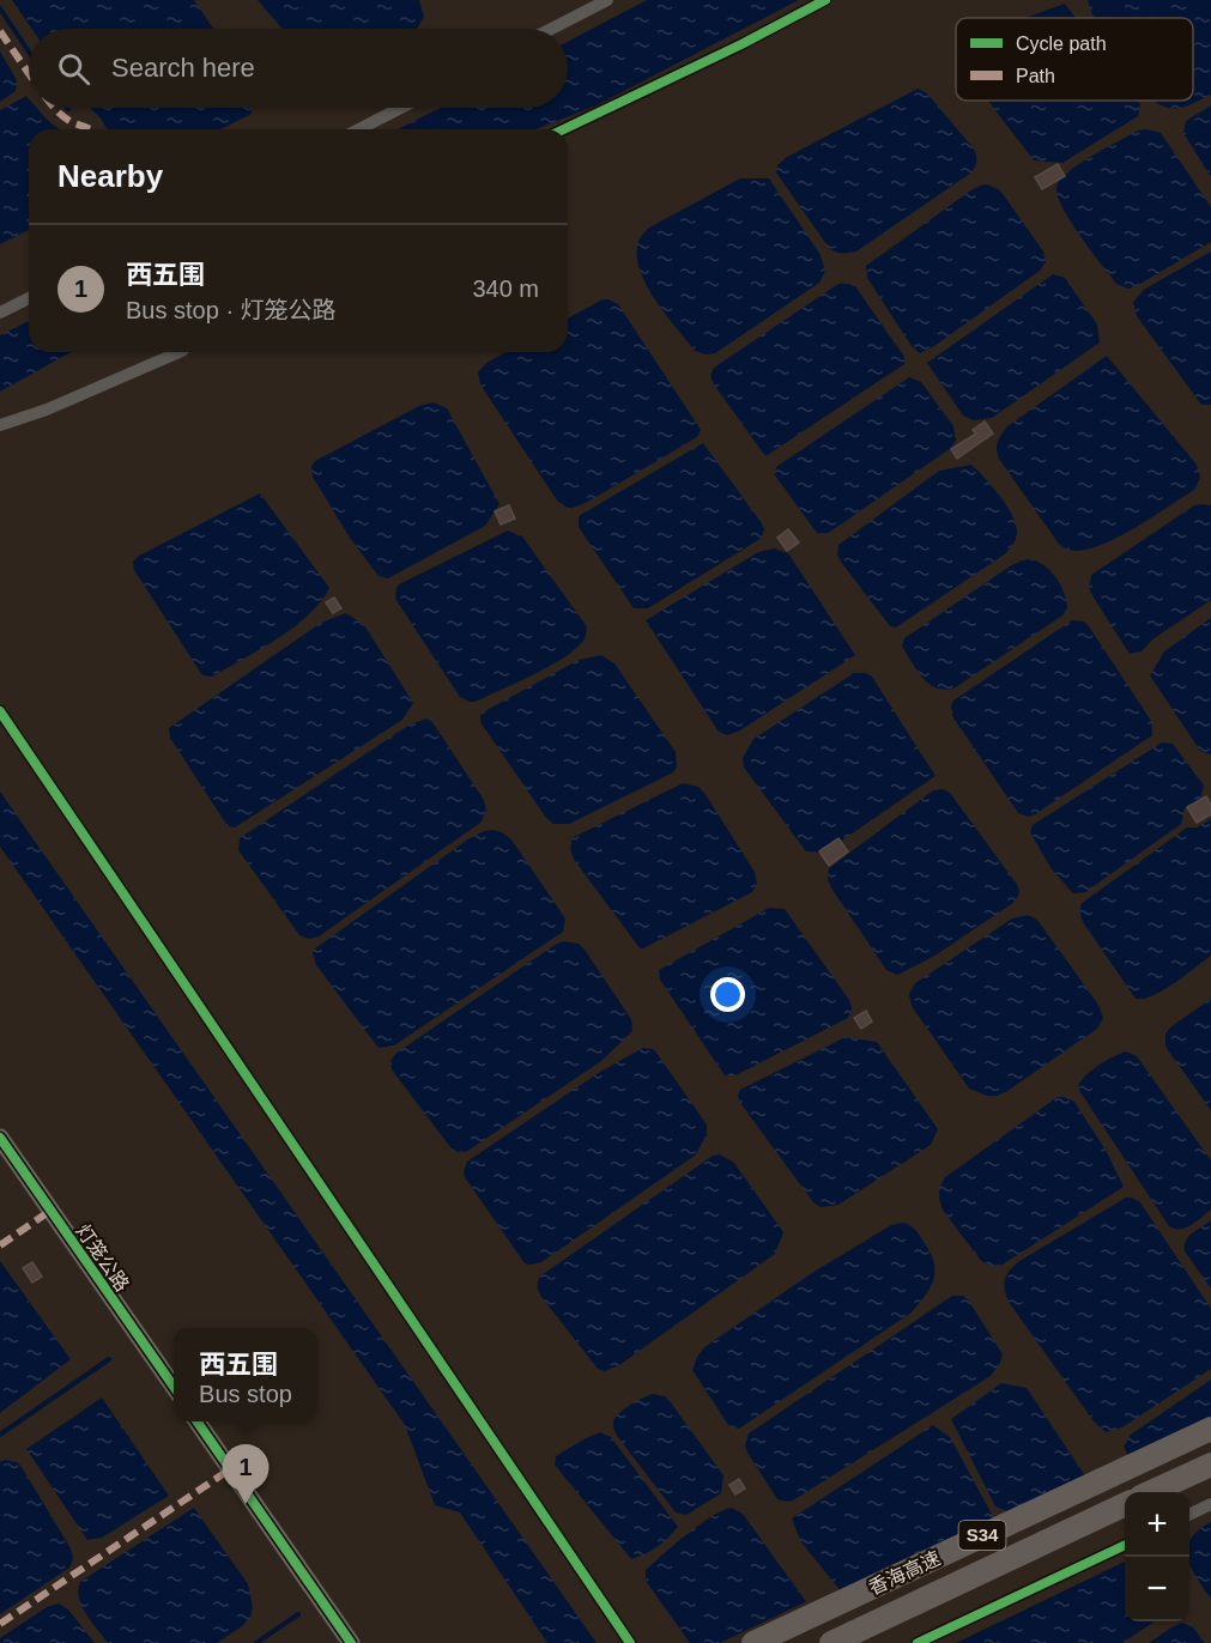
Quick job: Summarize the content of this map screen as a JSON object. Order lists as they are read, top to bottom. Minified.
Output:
{"streets":{"highway":["S34","香海高速"],"street":["灯笼公路"]},"legend":["Cycle path","Path"],"page":{"search":"Search here","heading":"Nearby","list":[{"mark":"1","name":"西五围","note":"Bus stop · 灯笼公路","value":"340 m"}],"popup":["西五围","Bus stop"],"pins":"1","map_buttons":["+","−"]}}
